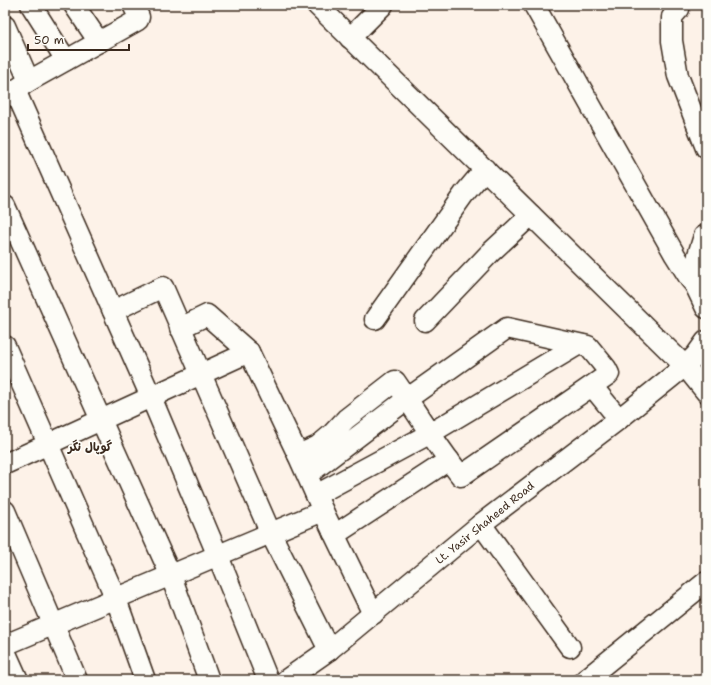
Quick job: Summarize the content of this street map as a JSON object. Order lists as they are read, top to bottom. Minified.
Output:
{"streets":{"street":["Lt. Yasir Shaheed Road"]},"districts":["گوپال نگر"],"scale_bar":"50 m"}
